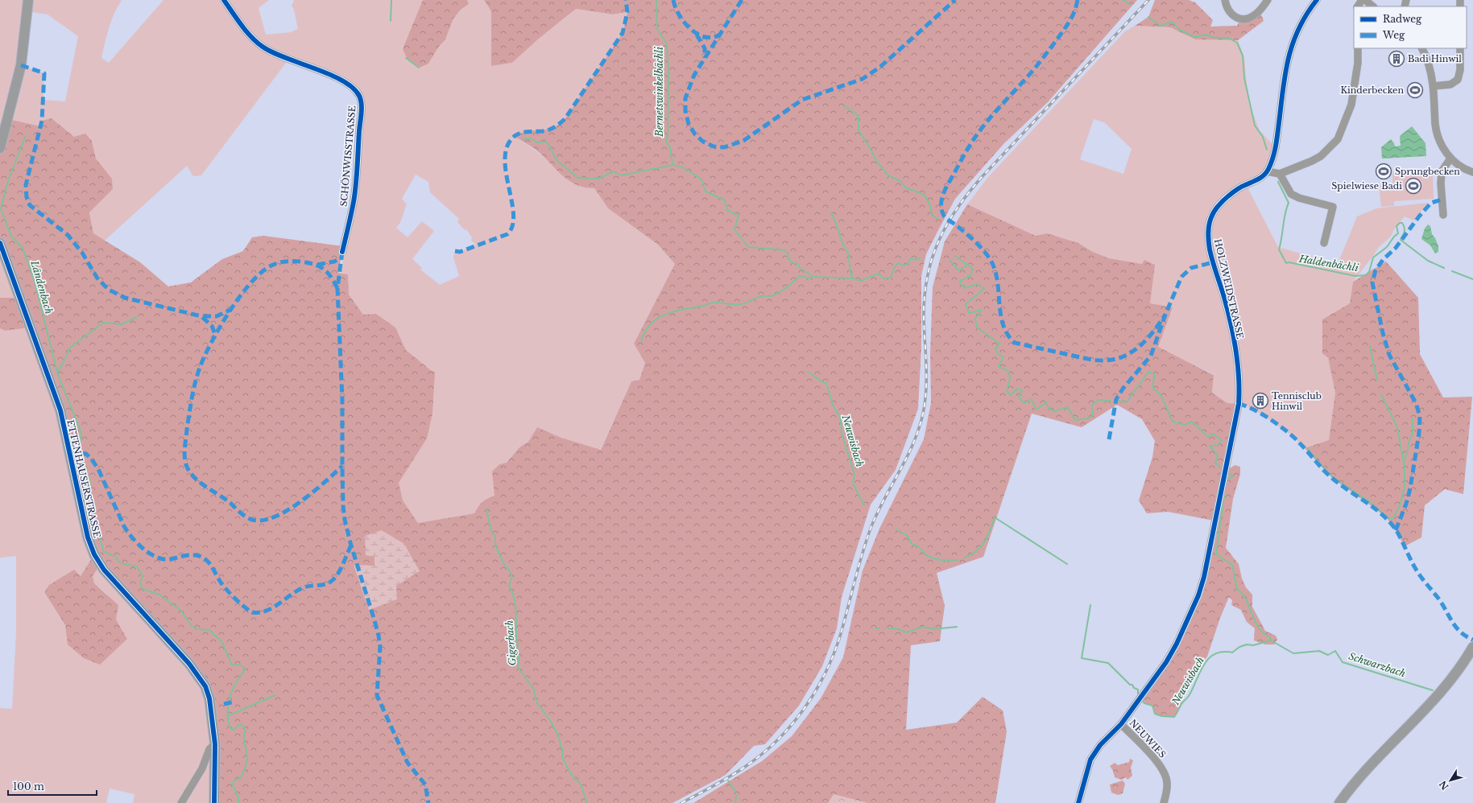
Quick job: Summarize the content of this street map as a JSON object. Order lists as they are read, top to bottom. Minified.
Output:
{"streets":{"street":["SCHÖNWISSTRASSE","HOLZWEIDSTRASSE","ETTENHAUSERSTRASSE","NEUWIES"]},"crossings":[["HOLZWEIDSTRASSE","NEUWIES"]],"water":["Bernetswinkelbächli","Haldenbächli","Ländenbach","Neuwisbach","Gigerbach","Schwarzbach"],"places":{"building":["Badi Hinwil","Tennisclub Hinwil"],"sports":["Kinderbecken","Sprungbecken","Spielwiese Badi"]},"legend":["Radweg","Weg"],"scale_bar":"100 m","north":"bottom left"}
